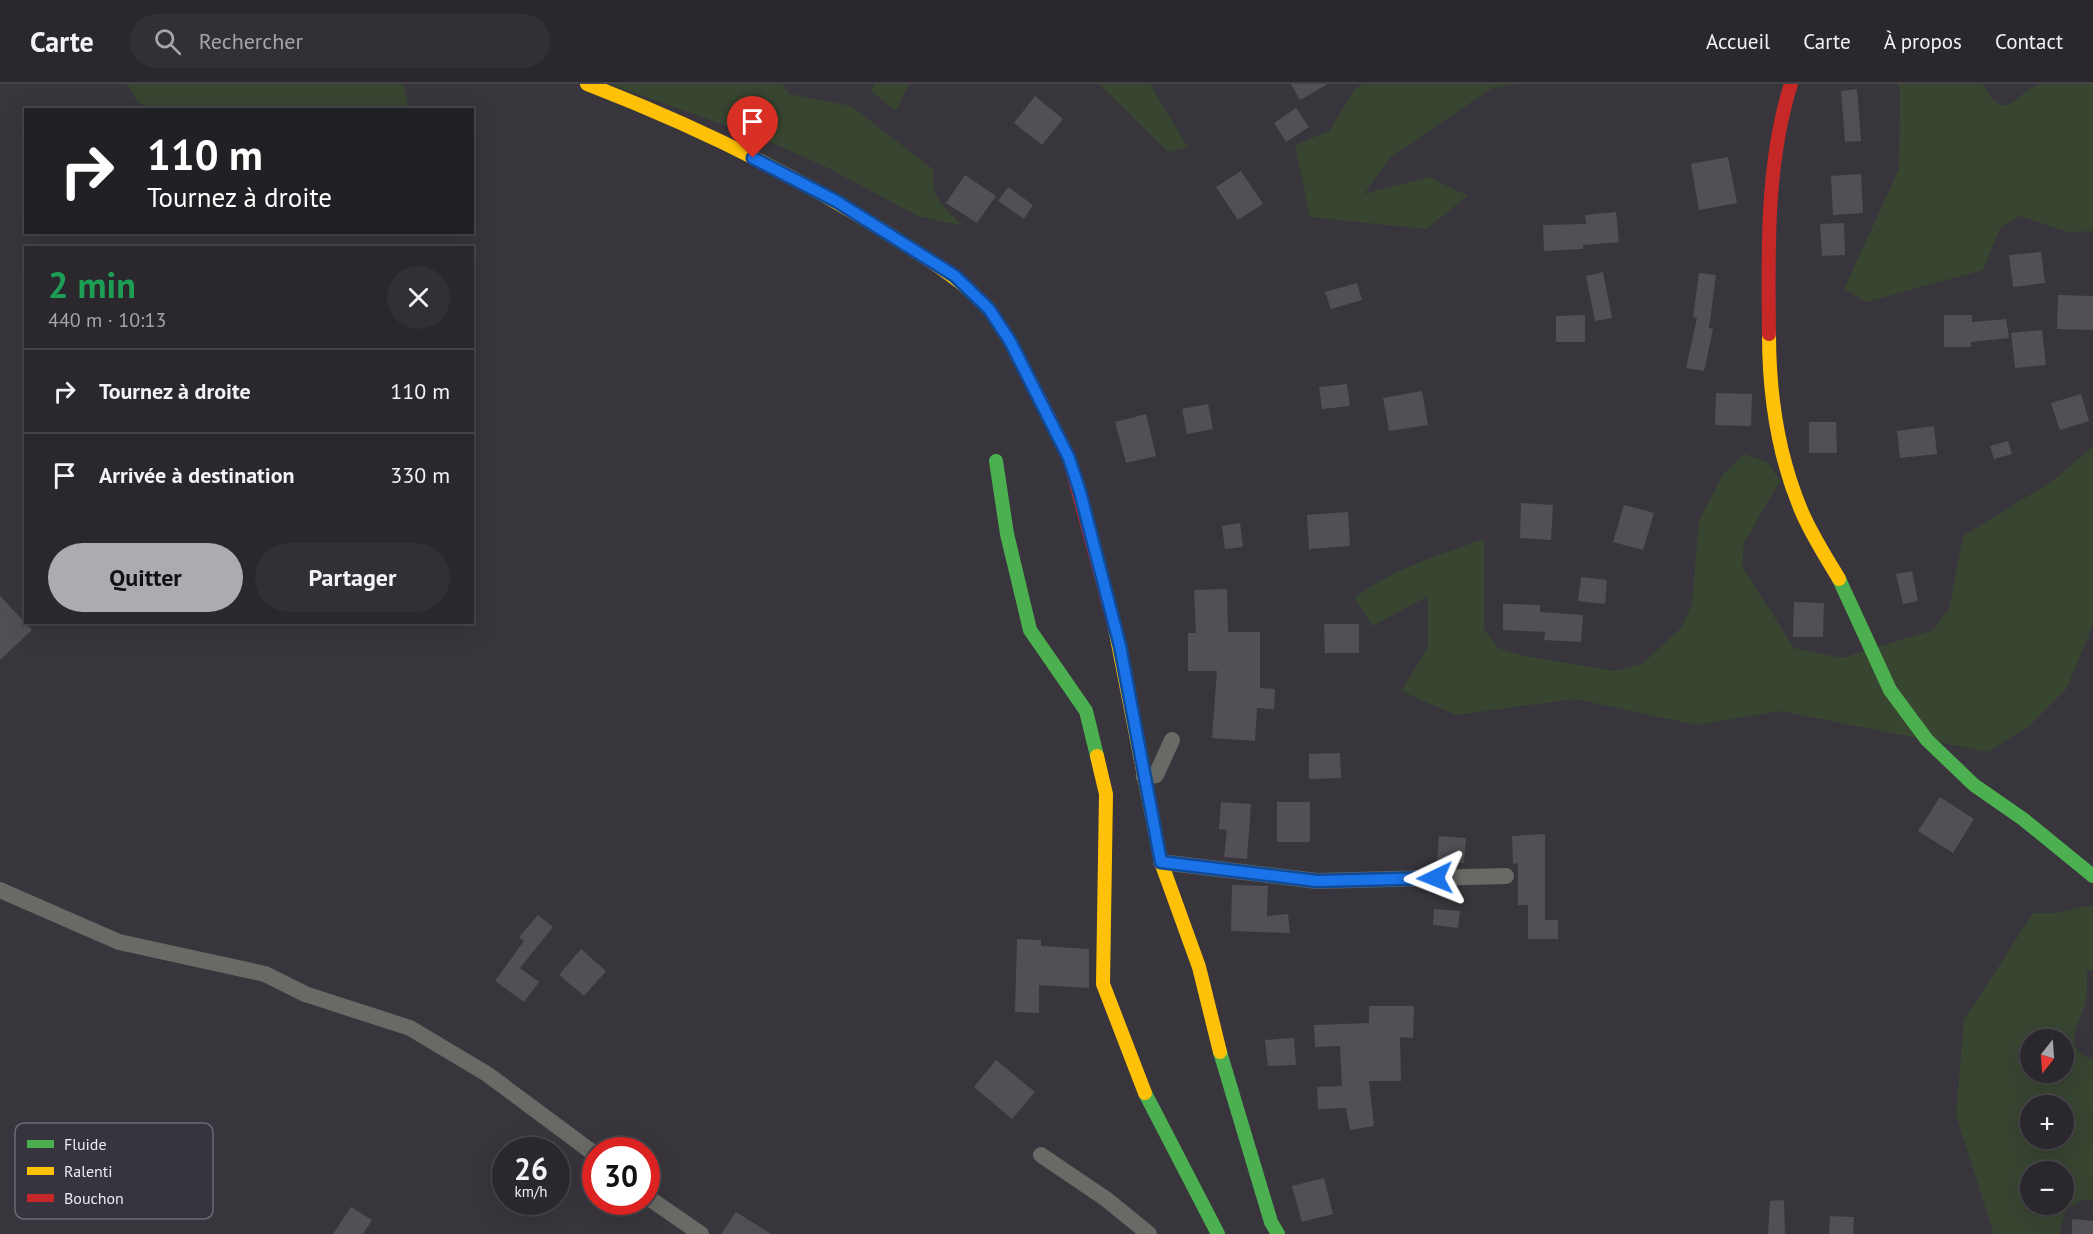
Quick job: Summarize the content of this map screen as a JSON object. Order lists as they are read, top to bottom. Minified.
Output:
{"legend":["Fluide","Ralenti","Bouchon"],"north":"bottom","page":{"header":"Carte","search":"Rechercher","nav":["Accueil","Carte","À propos","Contact"],"turn":["110 m","Tournez à droite"],"heading":["2 min","440 m · 10:13"],"list":[{"name":"Tournez à droite","value":"110 m"},{"name":"Arrivée à destination","value":"330 m"}],"buttons":["Quitter","Partager"],"map_buttons":["+","−"],"speed":"26 km/h","limit":"30"}}
